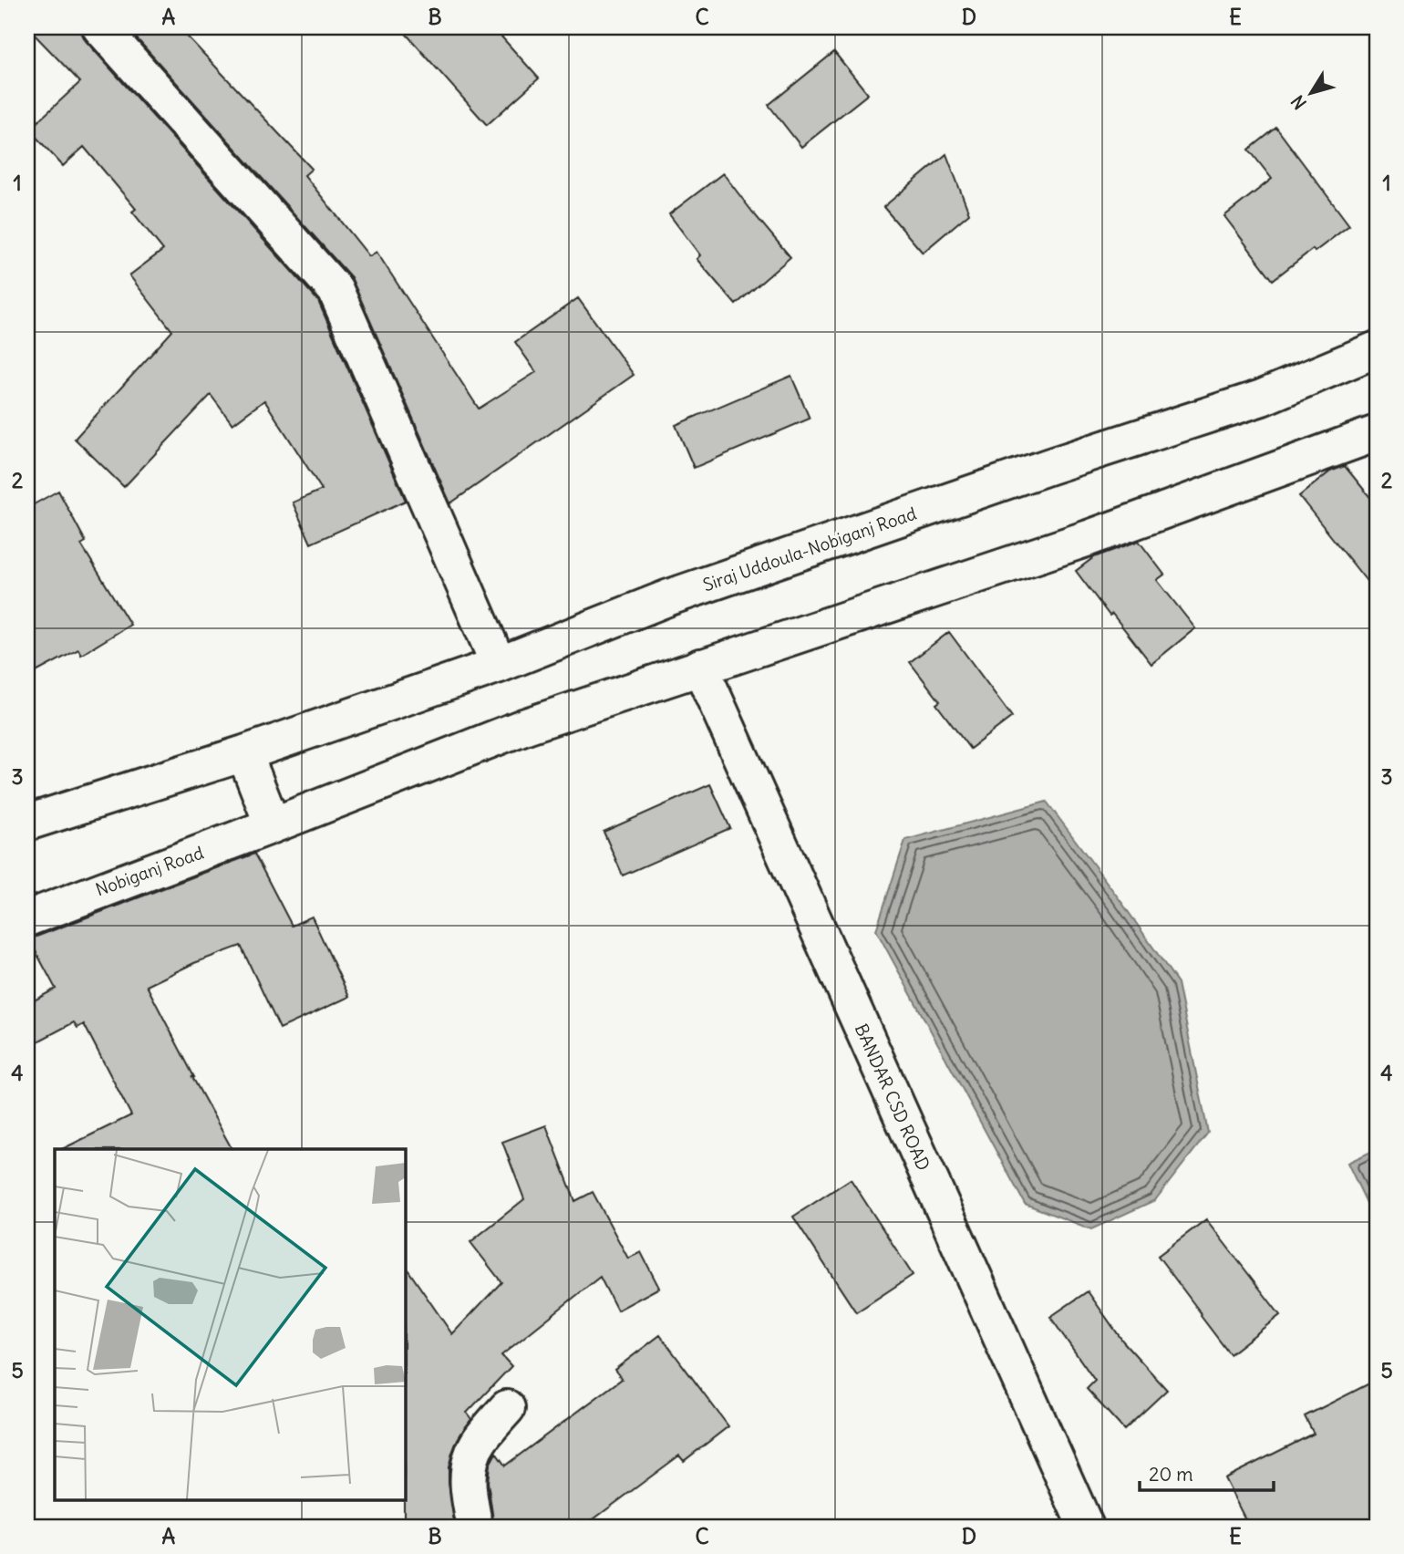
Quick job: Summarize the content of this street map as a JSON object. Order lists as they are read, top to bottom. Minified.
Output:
{"streets":{"main road":["Siraj Uddoula-Nobiganj Road","Nobiganj Road","BANDAR CSD ROAD"]},"scale_bar":"20 m","north":"bottom left","grid":{"columns":["A","B","C","D","E"],"rows":["1","2","3","4","5"]}}
